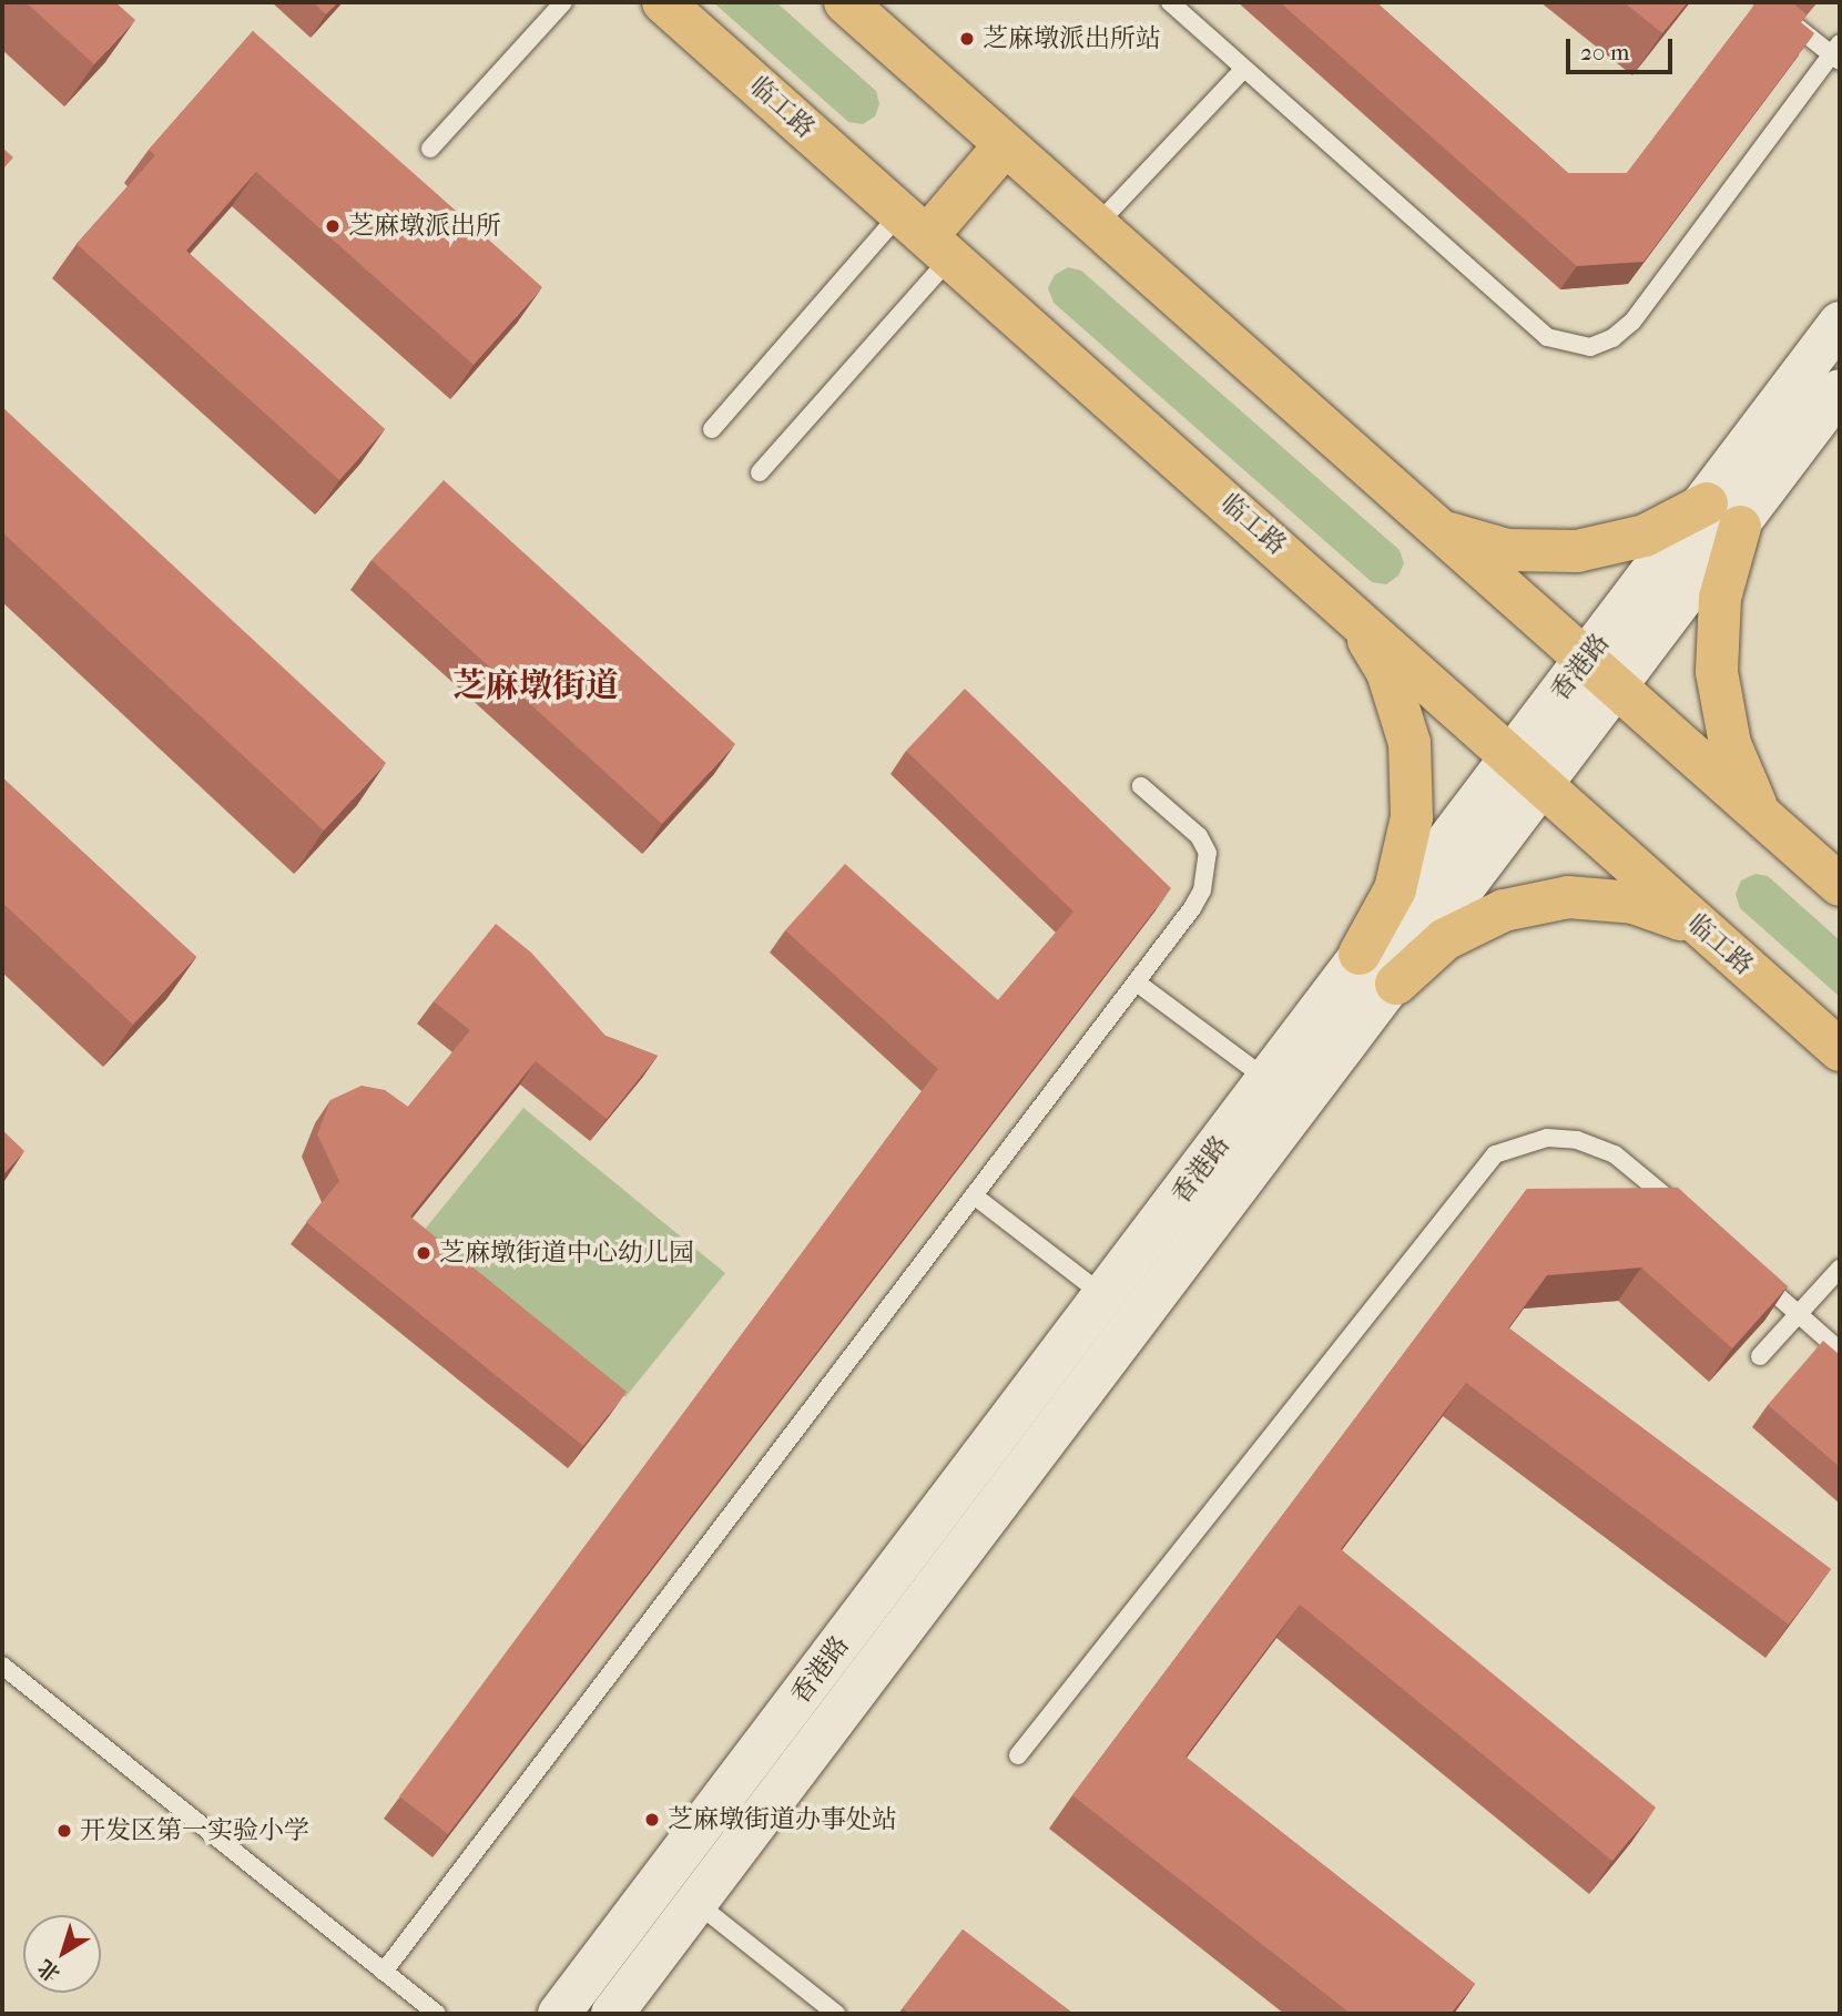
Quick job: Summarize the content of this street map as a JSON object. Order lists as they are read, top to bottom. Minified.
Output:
{"streets":{"main road":["临工路","香港路"]},"crossings":[["临工路","香港路"]],"districts":["芝麻墩街道"],"places":["芝麻墩派出所站","芝麻墩派出所","芝麻墩街道中心幼儿园","芝麻墩街道办事处站","开发区第一实验小学"],"scale_bar":"20 m","north":"bottom left"}
